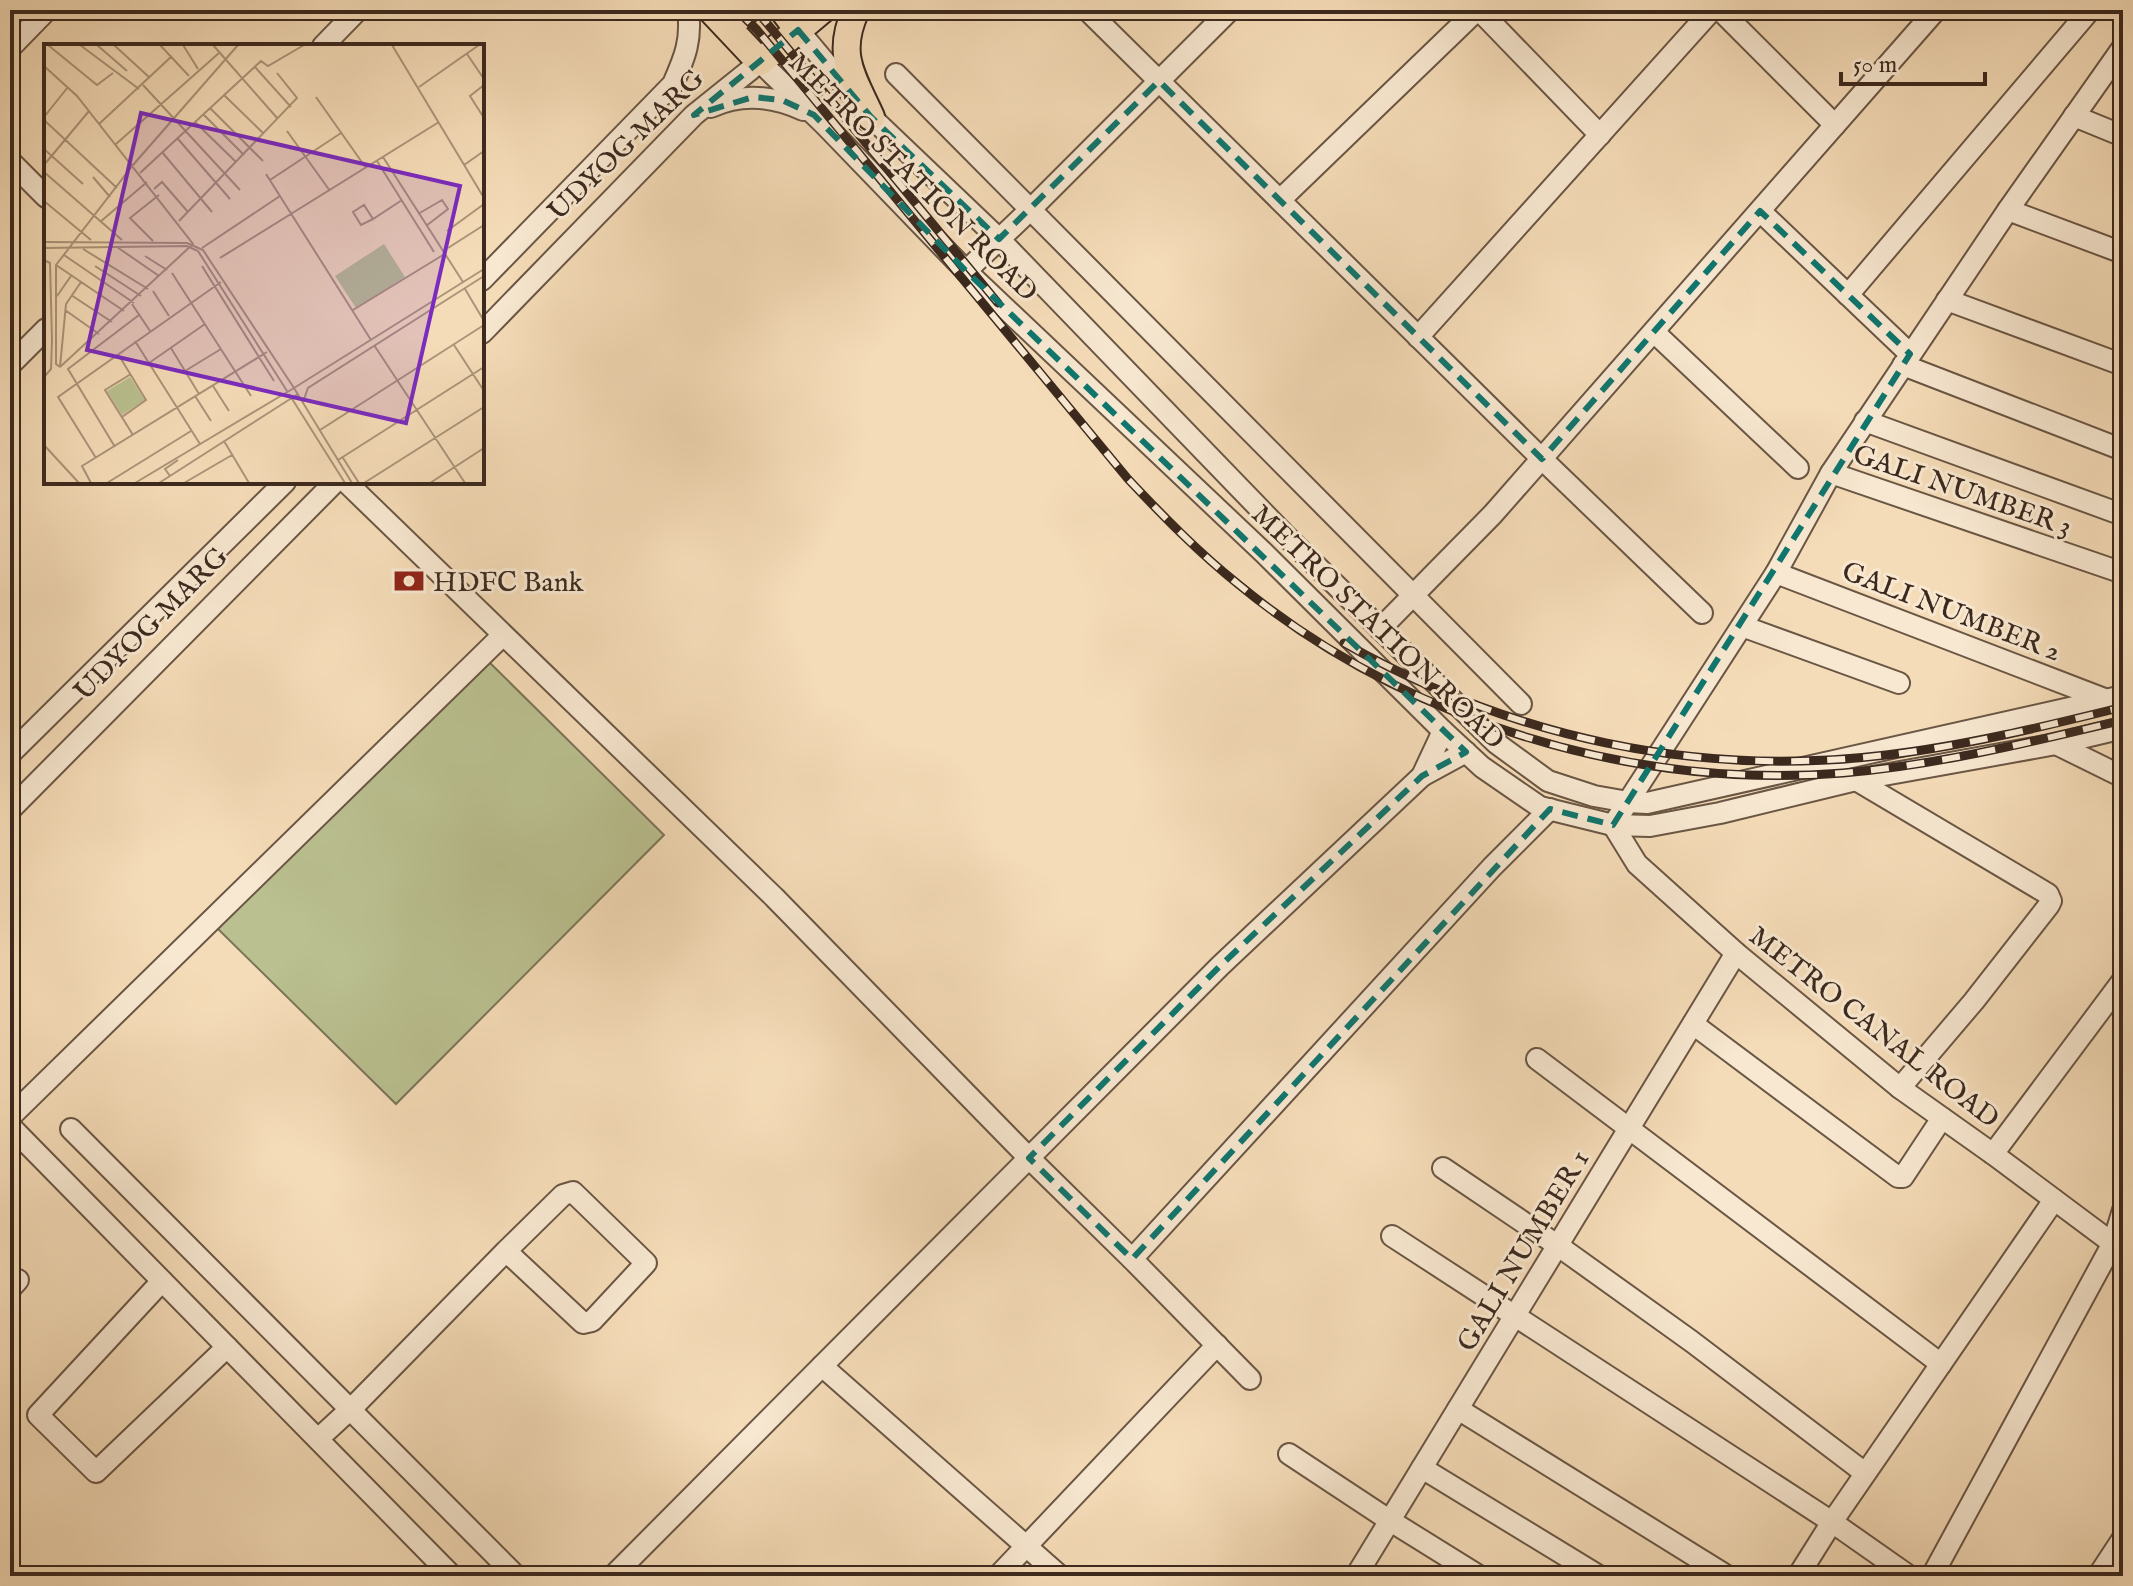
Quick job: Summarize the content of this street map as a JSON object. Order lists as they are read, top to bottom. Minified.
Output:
{"streets":{"main road":["UDYOG MARG"],"street":["METRO STATION ROAD","GALI NUMBER 3","GALI NUMBER 2","METRO CANAL ROAD","GALI NUMBER 1"]},"crossings":[["UDYOG MARG","METRO STATION ROAD"],["METRO STATION ROAD","GALI NUMBER 2"],["METRO STATION ROAD","METRO CANAL ROAD"],["METRO CANAL ROAD","GALI NUMBER 1"]],"places":{"bank":["HDFC Bank"]},"scale_bar":"50 m"}
